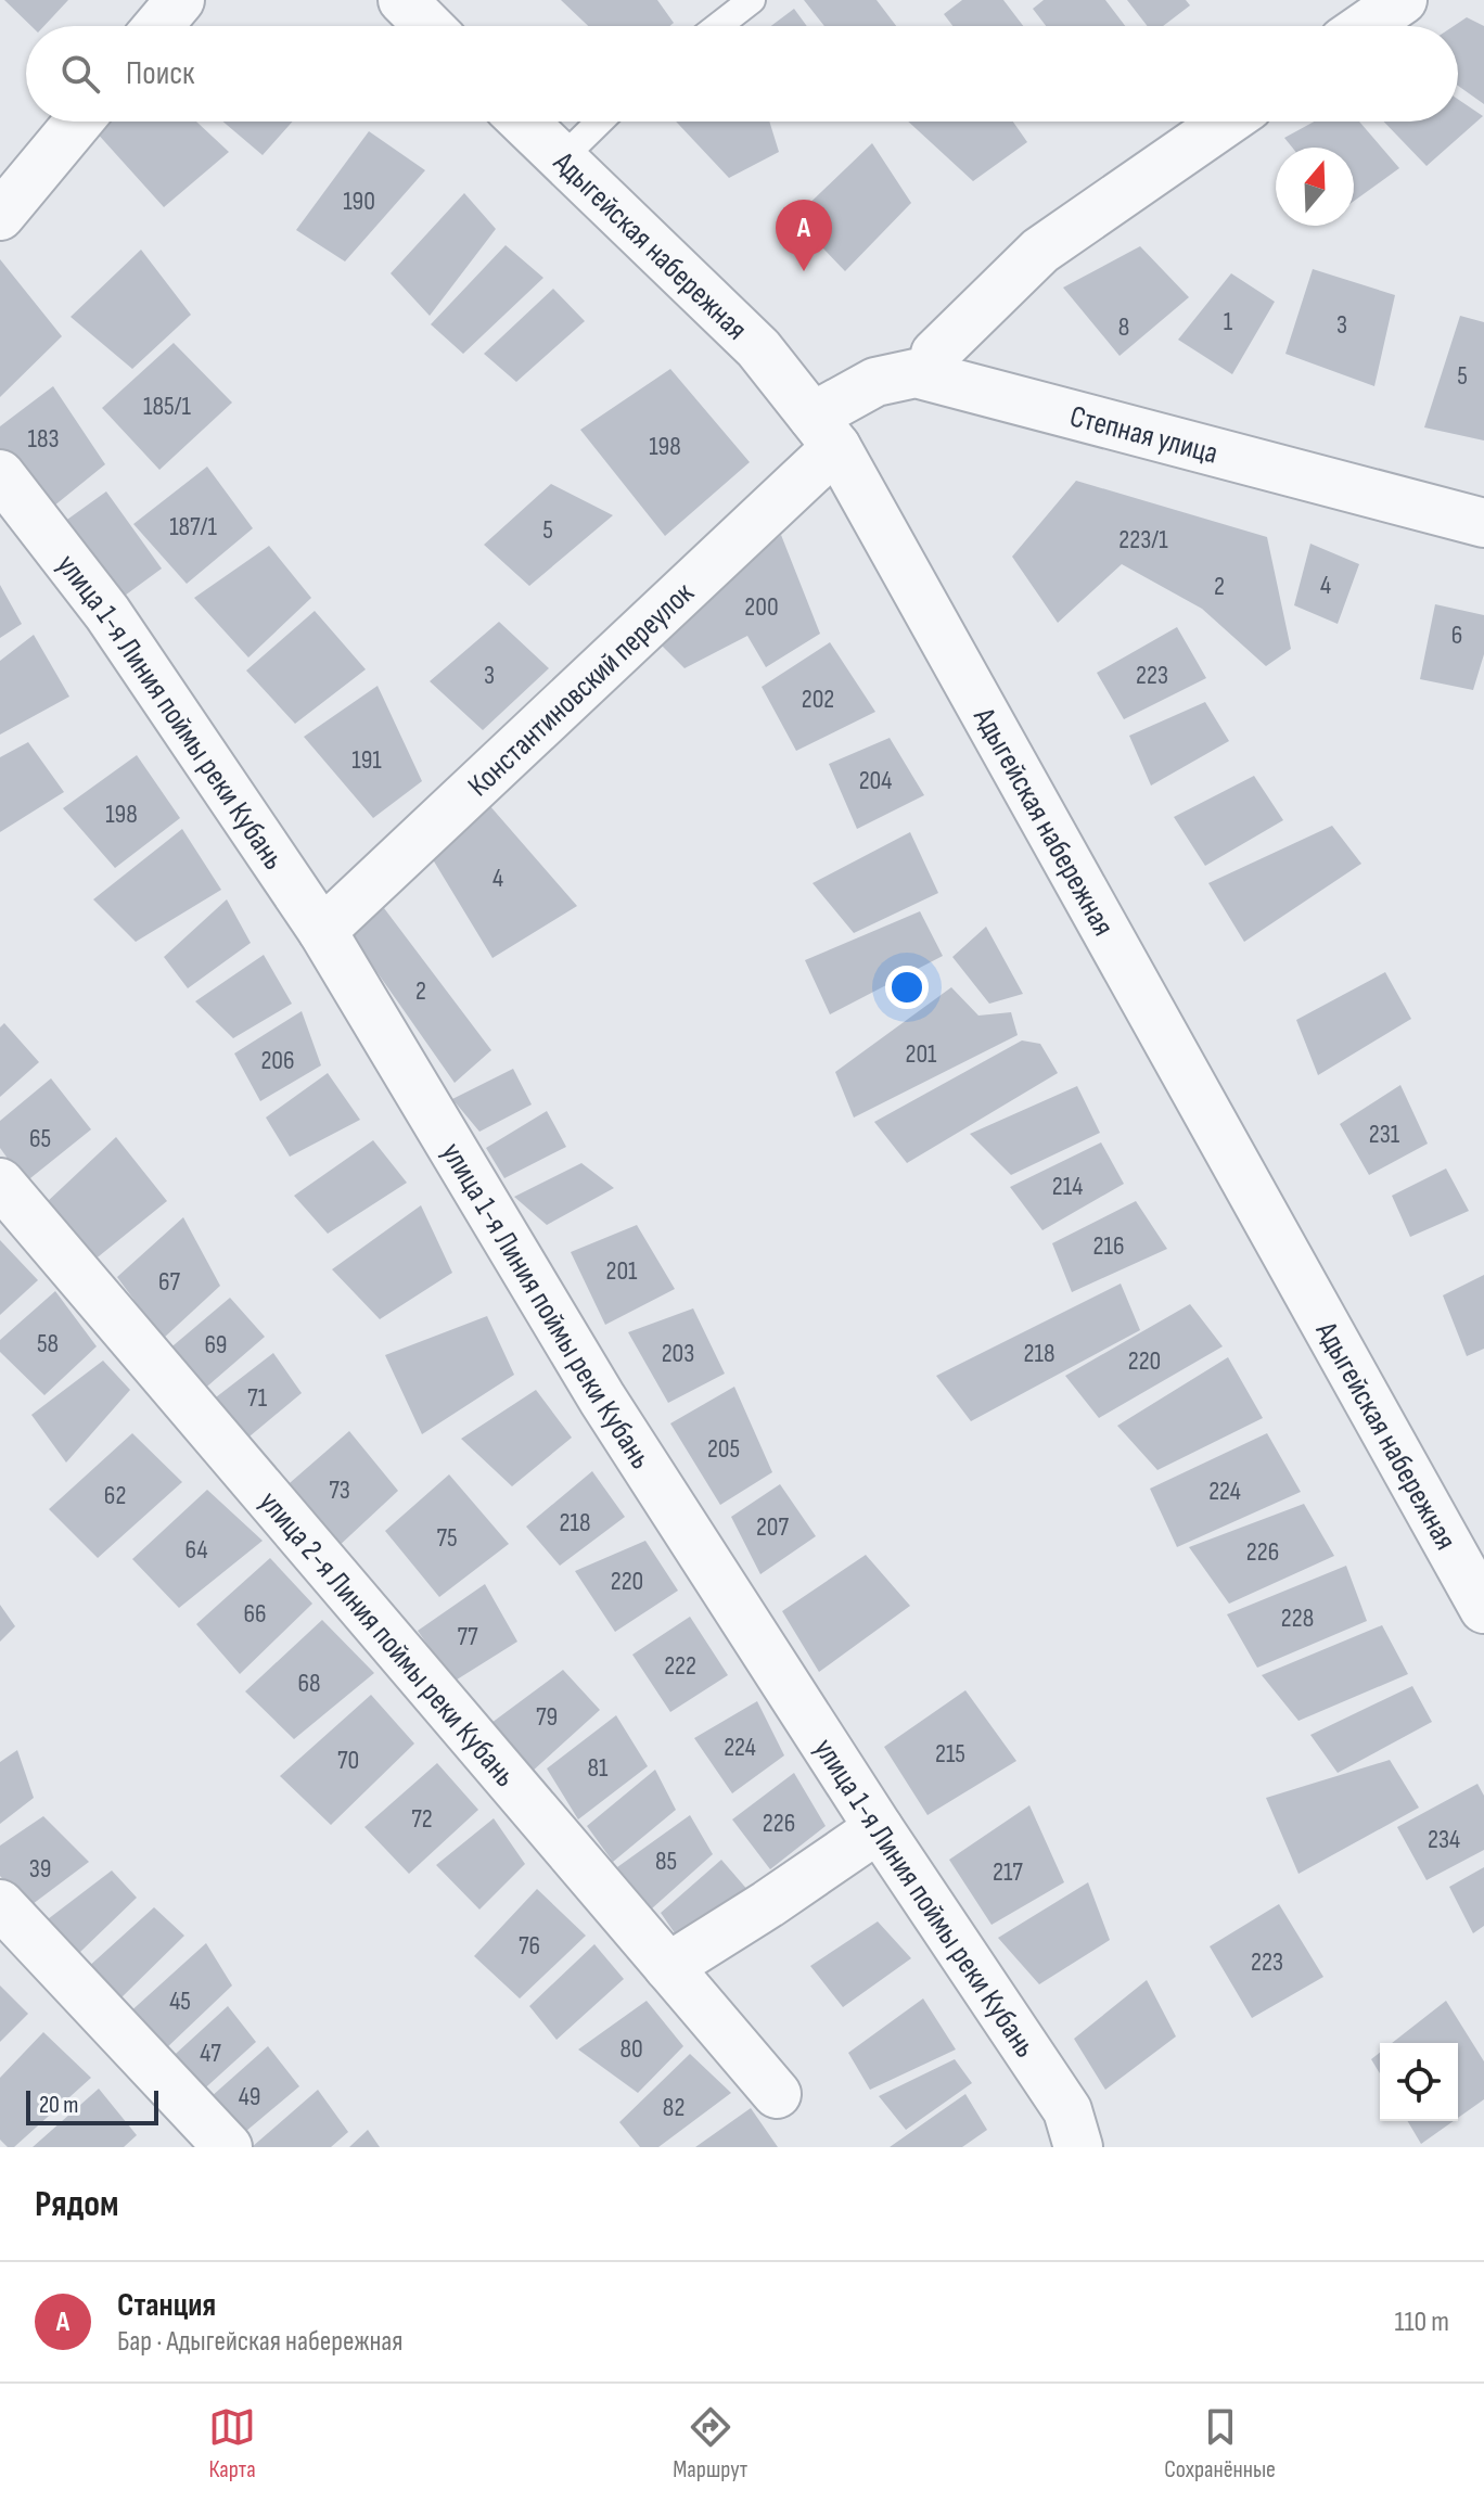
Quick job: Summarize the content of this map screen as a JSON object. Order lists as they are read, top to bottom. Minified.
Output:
{"streets":{"street":["Адыгейская набережная","Степная улица","Константиновский переулок","улица 1-я Линия поймы реки Кубань","улица 2-я Линия поймы реки Кубань"]},"crossings":[["Адыгейская набережная","Степная улица"],["Адыгейская набережная","Константиновский переулок"],["Степная улица","Константиновский переулок"],["Константиновский переулок","улица 1-я Линия поймы реки Кубань"]],"house_numbers":["190","1","3","8","5","185/1","183","198","187/1","5","223/1","4","2","200","6","3","223","202","191","204","198","4","2","201","206","231","65","214","216","201","67","58","69","203","218","220","71","205","73","224","62","218","207","75","64","226","220","66","228","77","222","68","79","224","215","70","81","72","226","234","85","39","217","76","223","45","80","47","49","82"],"scale_bar":"20 m","north":"top","page":{"search":"Поиск","pins":"A","scale":"20 m","heading":"Рядом","list":[{"mark":"A","name":"Станция","note":"Бар · Адыгейская набережная","value":"110 m"}],"nav":["Карта","Маршрут","Сохранённые"]}}
